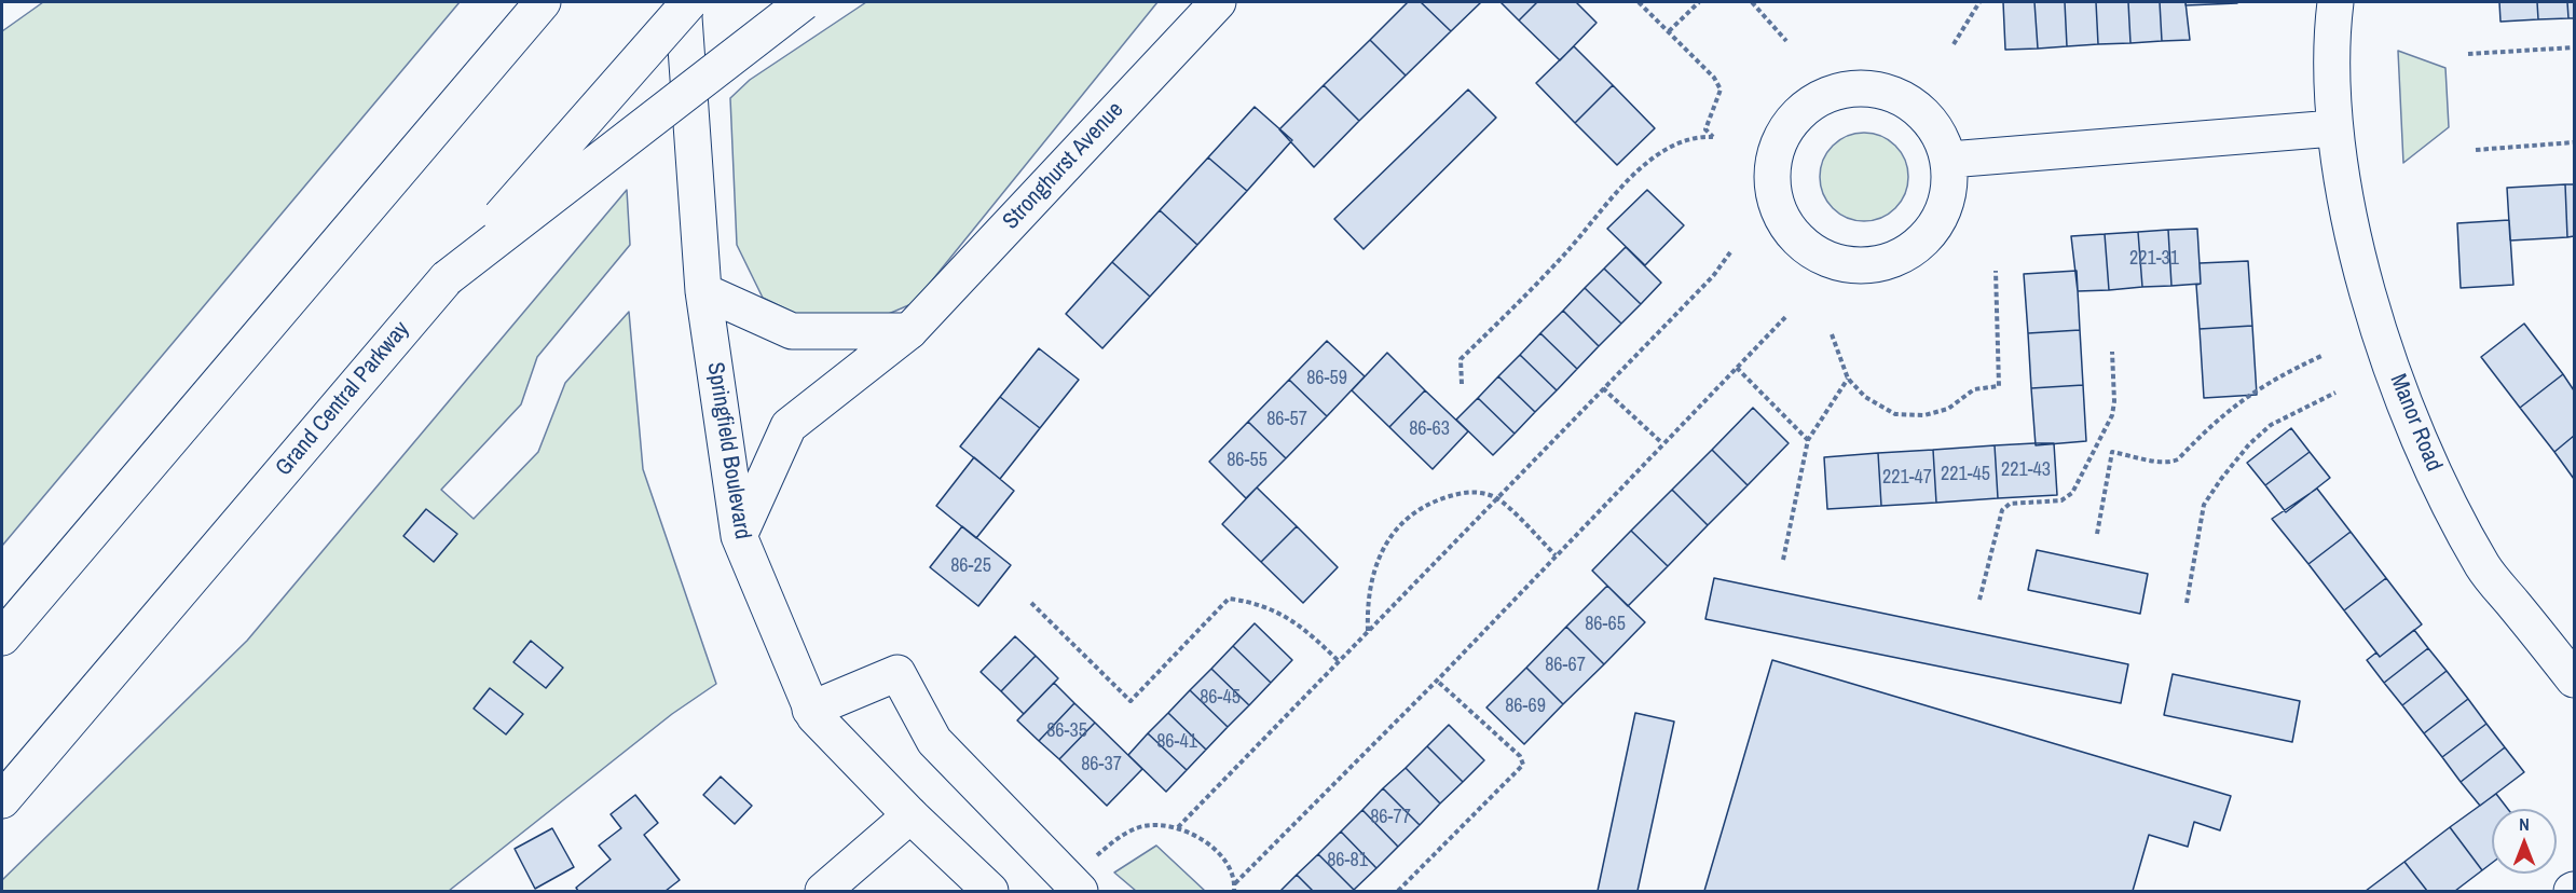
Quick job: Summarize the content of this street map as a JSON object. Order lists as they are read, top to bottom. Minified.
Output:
{"streets":{"main road":["Stronghurst Avenue","Grand Central Parkway","Manor Road","Springfield Boulevard"]},"crossings":[["Stronghurst Avenue","Springfield Boulevard"]],"house_numbers":["221-31","86-59","86-57","86-63","86-55","221-43","221-45","221-47","86-25","86-65","86-67","86-45","86-69","86-35","86-41","86-37","86-77","86-81"],"north":"top"}
